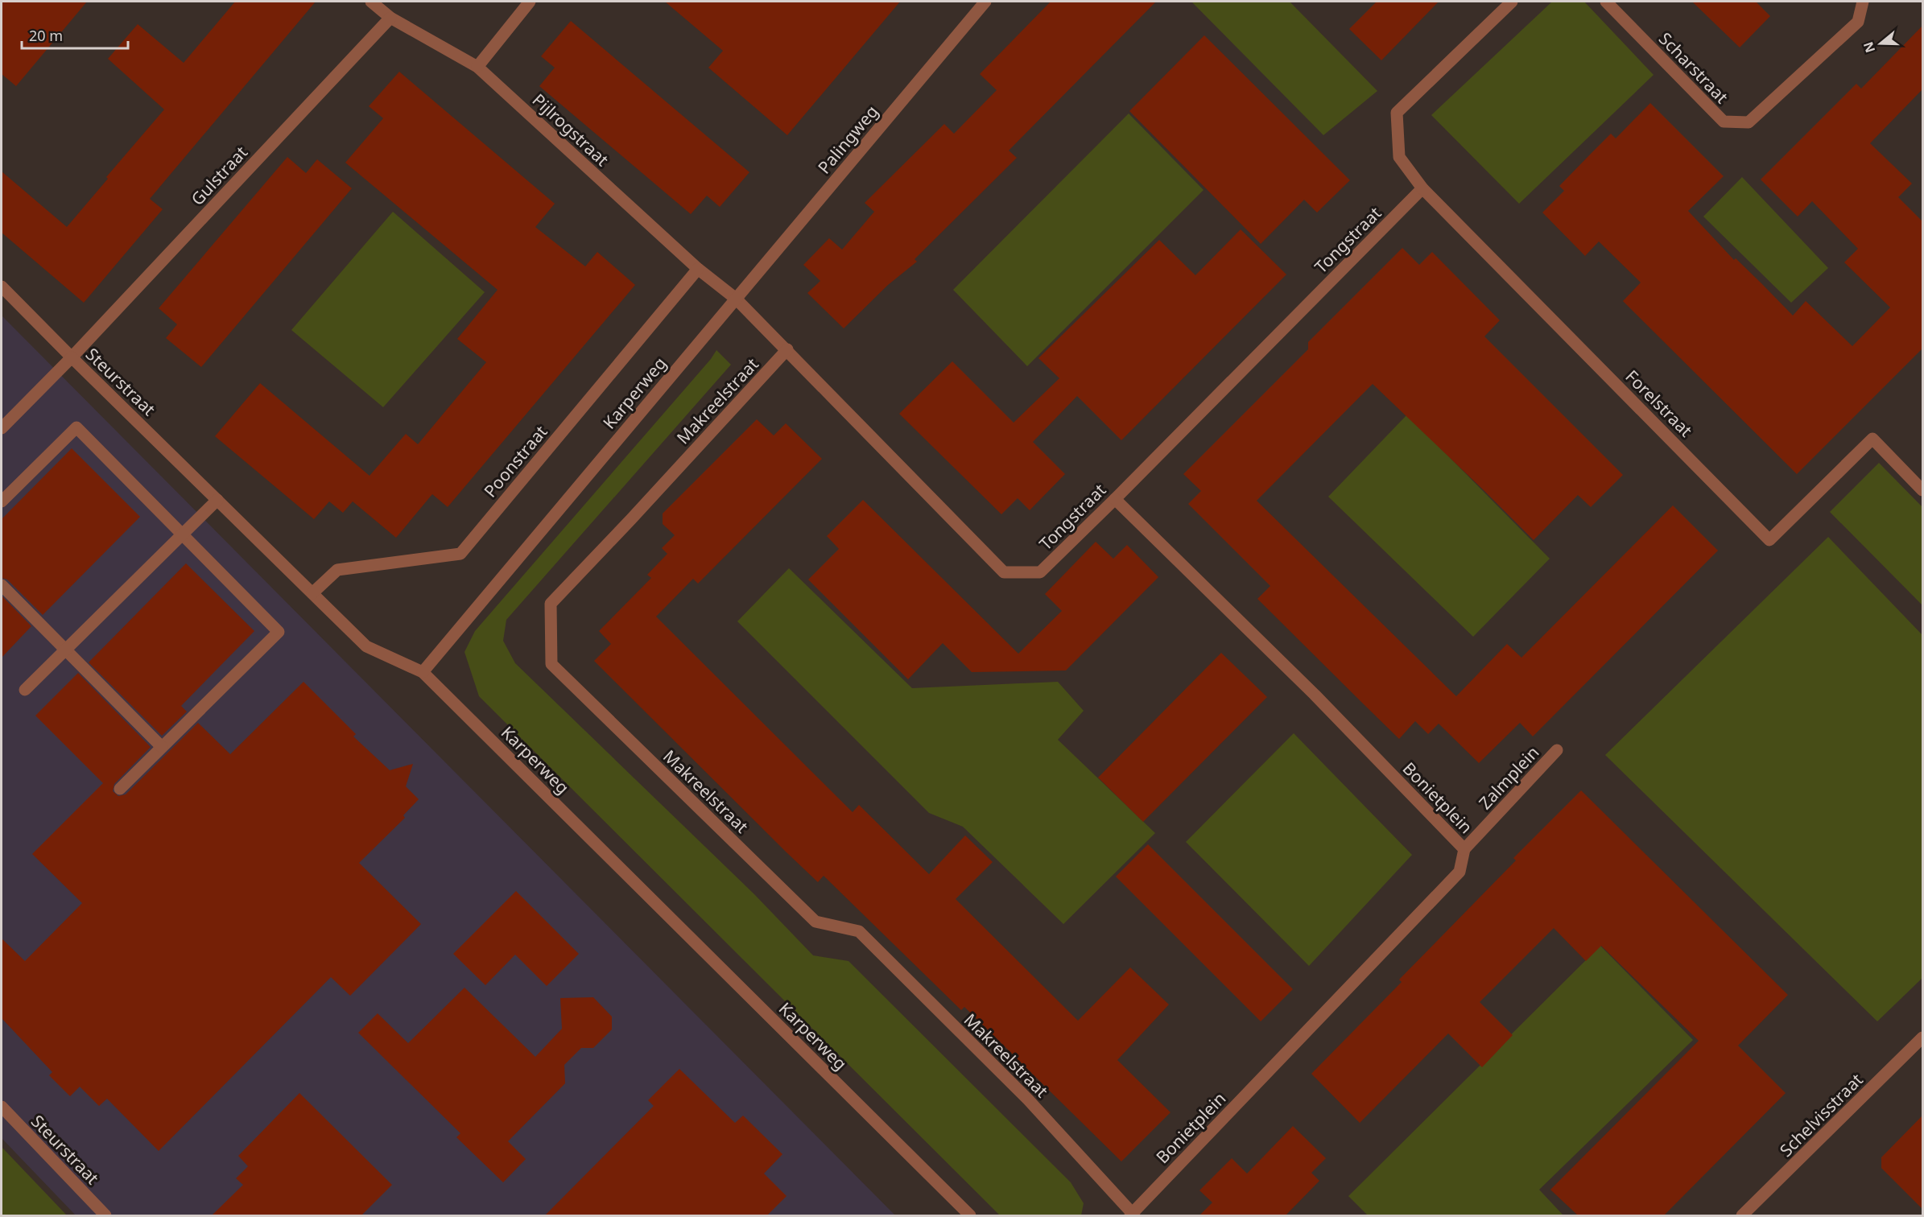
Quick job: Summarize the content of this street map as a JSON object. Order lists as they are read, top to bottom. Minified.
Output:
{"streets":{"street":["Scharstraat","Pijlrogstraat","Palingweg","Gulstraat","Tongstraat","Steurstraat","Karperweg","Makreelstraat","Forelstraat","Poonstraat","Zalmplein","Bonietplein","Schelvisstraat"]},"crossings":[["Pijlrogstraat","Palingweg"],["Pijlrogstraat","Gulstraat"],["Pijlrogstraat","Tongstraat"],["Pijlrogstraat","Karperweg"],["Pijlrogstraat","Poonstraat"],["Palingweg","Tongstraat"],["Palingweg","Karperweg"],["Gulstraat","Steurstraat"],["Tongstraat","Karperweg"],["Tongstraat","Makreelstraat"],["Tongstraat","Forelstraat"],["Tongstraat","Bonietplein"],["Steurstraat","Karperweg"],["Steurstraat","Poonstraat"],["Makreelstraat","Bonietplein"],["Zalmplein","Bonietplein"]],"scale_bar":"20 m","north":"left"}
